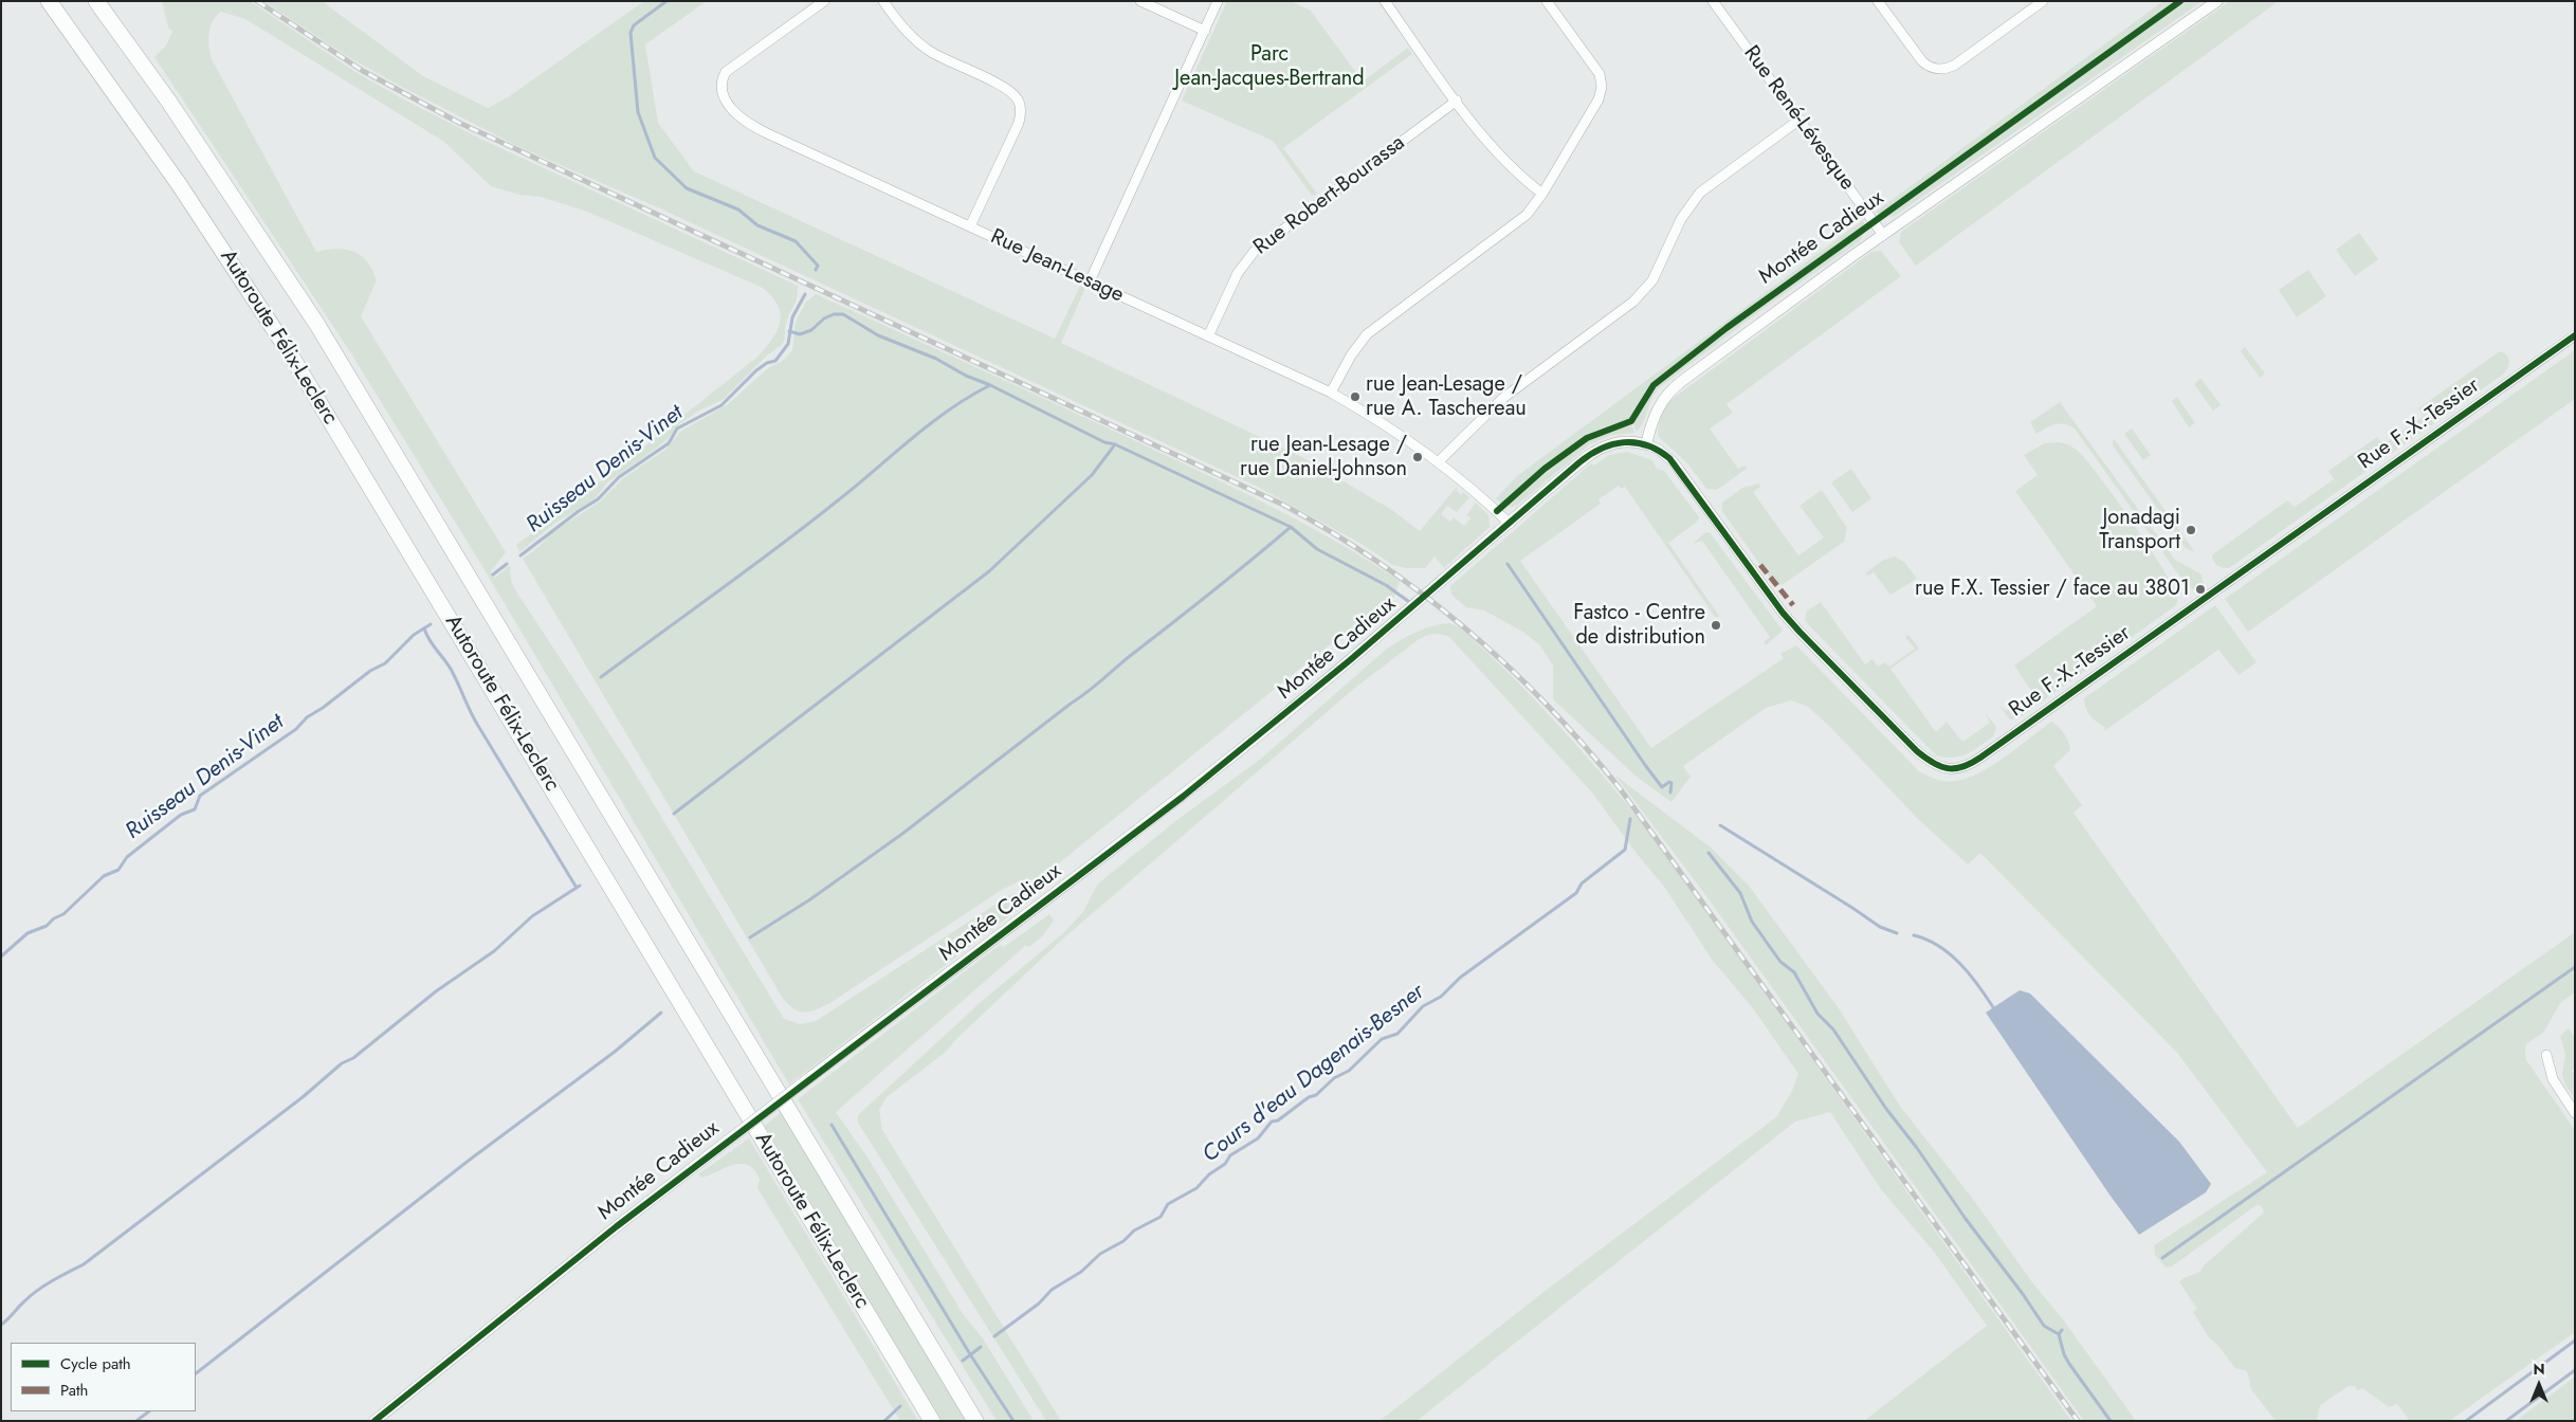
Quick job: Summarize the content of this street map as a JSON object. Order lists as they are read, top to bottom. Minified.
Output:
{"streets":{"highway":["Autoroute Félix-Leclerc"],"street":["Rue René-Lévesque","Rue Robert-Bourassa","Montée Cadieux","Rue Jean-Lesage","Rue F.-X.-Tessier"]},"crossings":[["Rue René-Lévesque","Montée Cadieux"],["Rue Robert-Bourassa","Rue Jean-Lesage"],["Montée Cadieux","Rue Jean-Lesage"],["Montée Cadieux","Rue F.-X.-Tessier"]],"water":["Ruisseau Denis-Vinet","Cours d'eau Dagenais-Besner"],"parks":["Parc Jean-Jacques-Bertrand"],"places":["rue Jean-Lesage / rue A. Taschereau","rue Jean-Lesage / rue Daniel-Johnson","Jonadagi Transport","rue F.X. Tessier / face au 3801","Fastco - Centre de distribution"],"legend":["Cycle path","Path"],"north":"top"}
